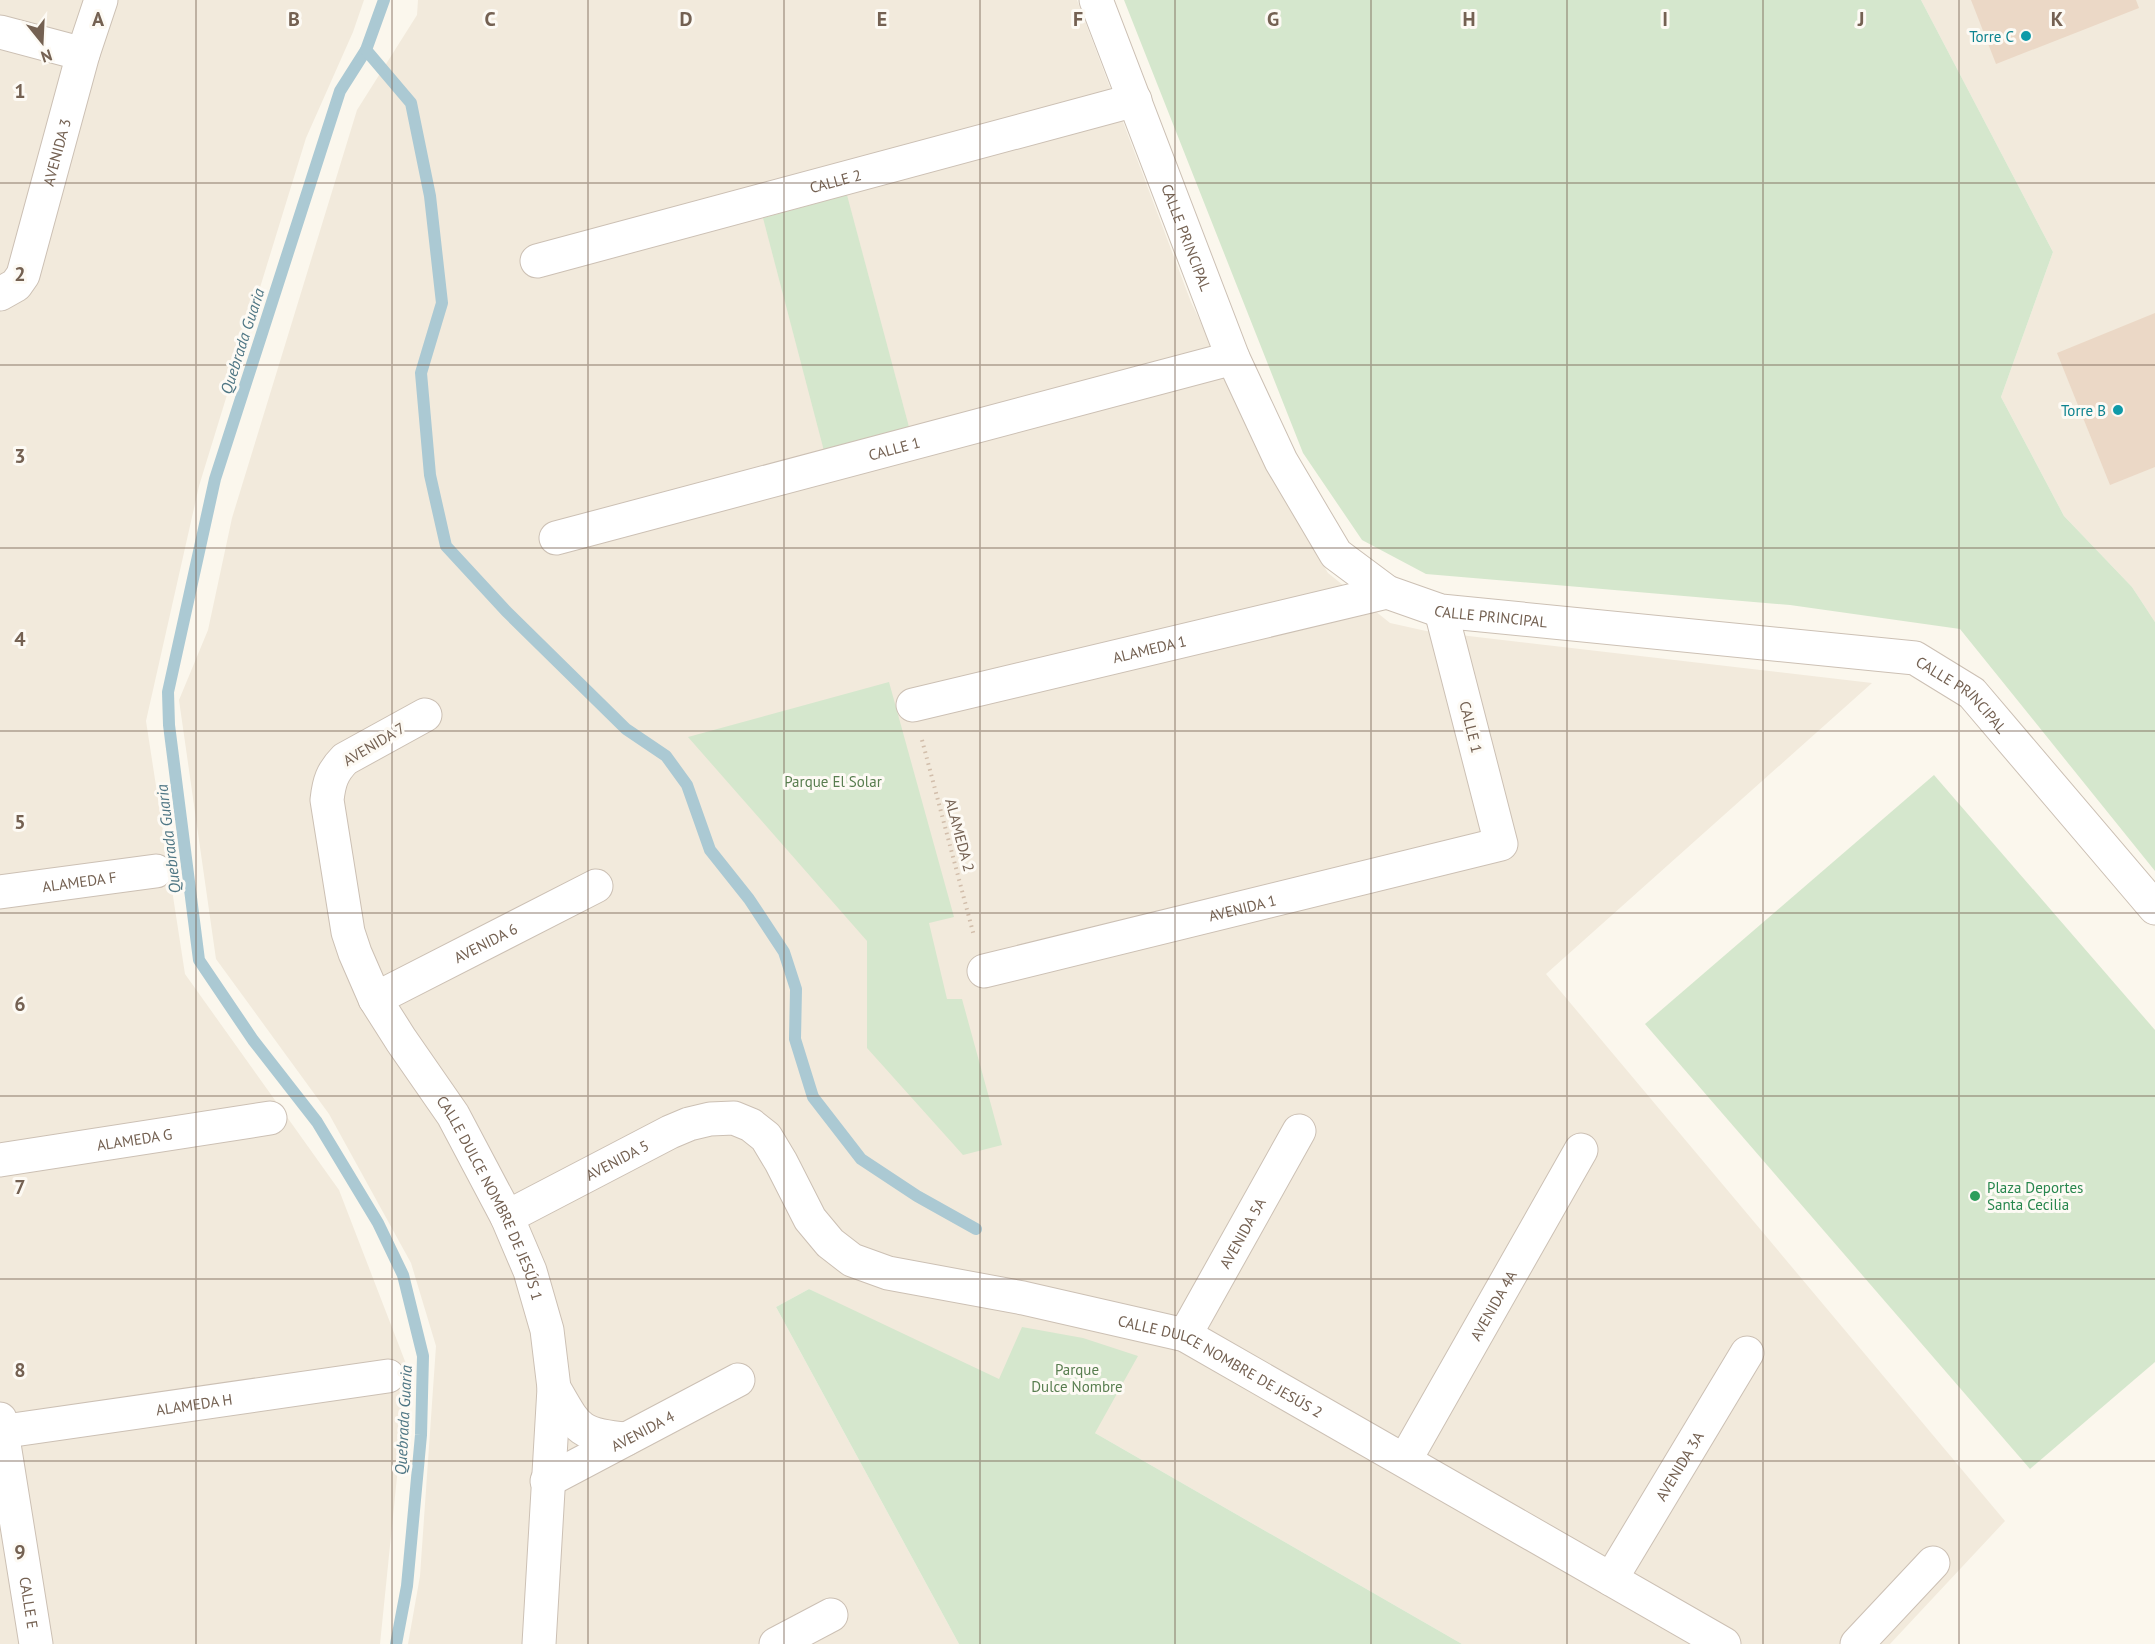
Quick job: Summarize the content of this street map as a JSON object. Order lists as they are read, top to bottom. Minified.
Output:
{"streets":{"street":["AVENIDA 3","CALLE 2","CALLE PRINCIPAL","CALLE 1","ALAMEDA 1","AVENIDA 7","ALAMEDA F","AVENIDA 1","AVENIDA 6","ALAMEDA G","AVENIDA 5","CALLE DULCE NOMBRE DE JESÚS 1","AVENIDA 5A","AVENIDA 4A","CALLE DULCE NOMBRE DE JESÚS 2","ALAMEDA H","AVENIDA 4","AVENIDA 3A","CALLE E"],"path":["ALAMEDA 2"]},"crossings":[["CALLE 2","CALLE PRINCIPAL"],["CALLE PRINCIPAL","CALLE 1"],["CALLE PRINCIPAL","ALAMEDA 1"],["CALLE 1","AVENIDA 1"],["ALAMEDA 1","ALAMEDA 2"],["AVENIDA 7","CALLE DULCE NOMBRE DE JESÚS 1"],["ALAMEDA 2","AVENIDA 1"],["AVENIDA 6","CALLE DULCE NOMBRE DE JESÚS 1"],["AVENIDA 5","CALLE DULCE NOMBRE DE JESÚS 1"],["AVENIDA 5","CALLE DULCE NOMBRE DE JESÚS 2"],["CALLE DULCE NOMBRE DE JESÚS 1","AVENIDA 4"],["AVENIDA 5A","CALLE DULCE NOMBRE DE JESÚS 2"],["AVENIDA 4A","CALLE DULCE NOMBRE DE JESÚS 2"],["CALLE DULCE NOMBRE DE JESÚS 2","AVENIDA 3A"],["ALAMEDA H","CALLE E"]],"water":["Quebrada Guaria"],"parks":["Parque El Solar","Parque Dulce Nombre"],"places":["Torre C","Torre B","Plaza Deportes Santa Cecilia"],"north":"bottom","grid":{"columns":["A","B","C","D","E","F","G","H","I","J","K"],"rows":["1","2","3","4","5","6","7","8","9"]}}
